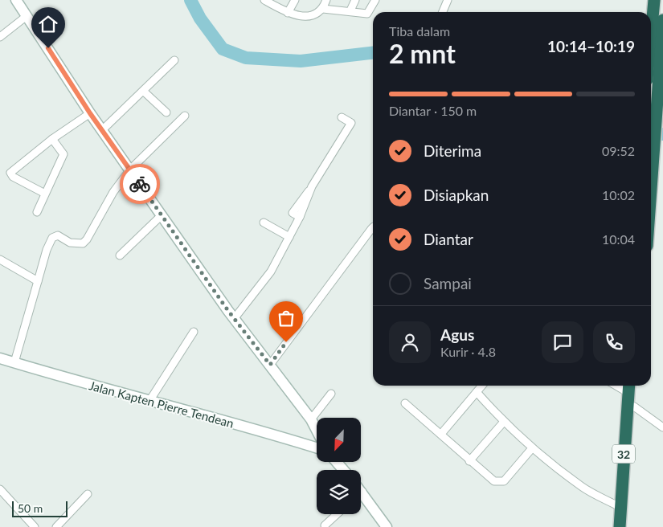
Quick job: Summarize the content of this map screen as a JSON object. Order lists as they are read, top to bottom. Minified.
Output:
{"streets":{"highway":["32"],"street":["Jalan Kapten Pierre Tendean"]},"scale_bar":"50 m","north":"bottom left","page":{"heading":["2 mnt","Tiba dalam","10:14–10:19"],"panel":["Agus","Kurir · 4.8"],"bar":"Diantar · 150 m","list":[["Diterima","09:52"],["Disiapkan","10:02"],["Diantar","10:04"],"Sampai"],"scale":"50 m"}}
